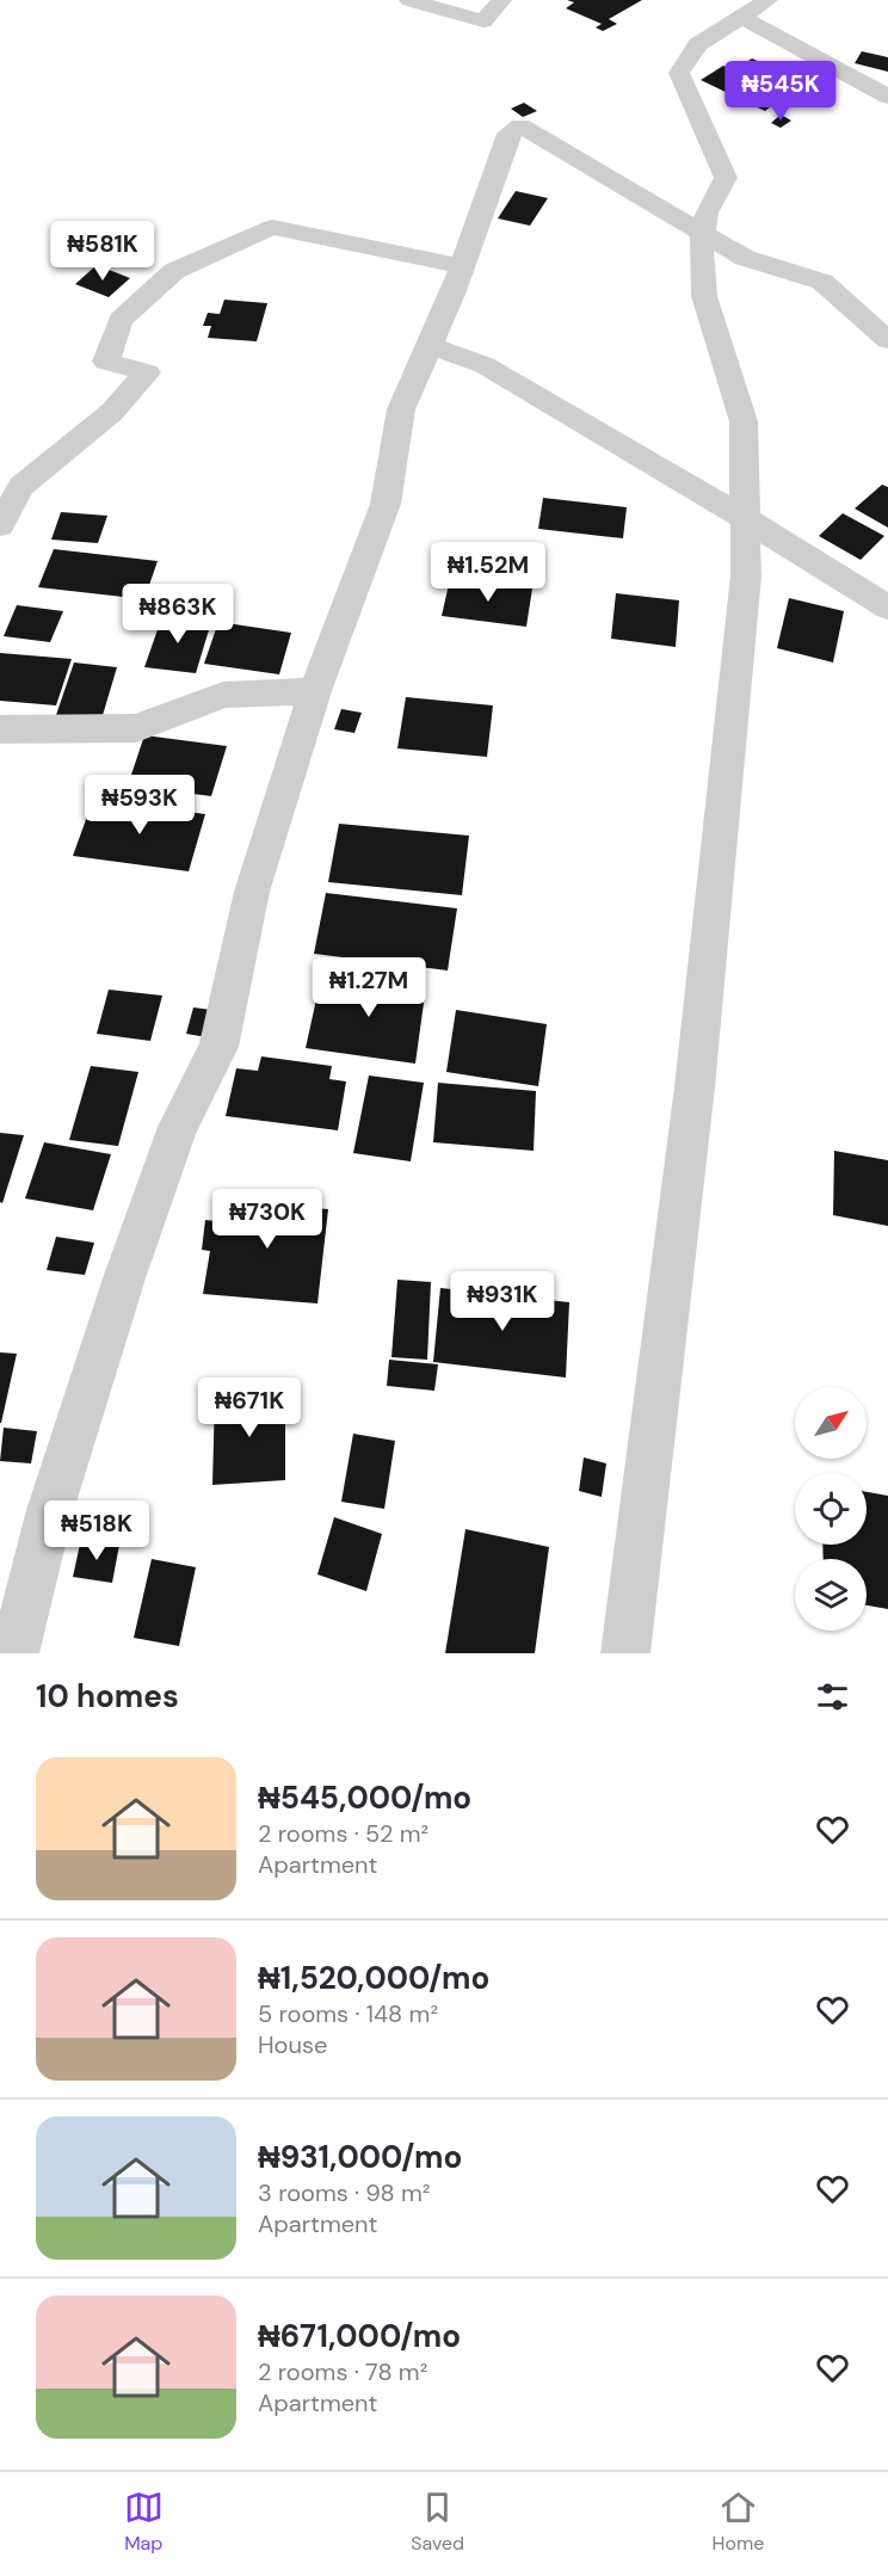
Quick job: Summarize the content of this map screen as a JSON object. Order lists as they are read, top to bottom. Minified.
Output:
{"north":"top right","page":{"price":["₦545K","₦581K","₦1.52M","₦863K","₦593K","₦1.27M","₦730K","₦931K","₦671K","₦518K"],"heading":"10 homes","list":[{"name":"₦545,000/mo","note":"2 rooms · 52 m² · Apartment"},{"name":"₦1,520,000/mo","note":"5 rooms · 148 m² · House"},{"name":"₦931,000/mo","note":"3 rooms · 98 m² · Apartment"},{"name":"₦671,000/mo","note":"2 rooms · 78 m² · Apartment"}],"tabs":["Map","Saved","Home"]}}
